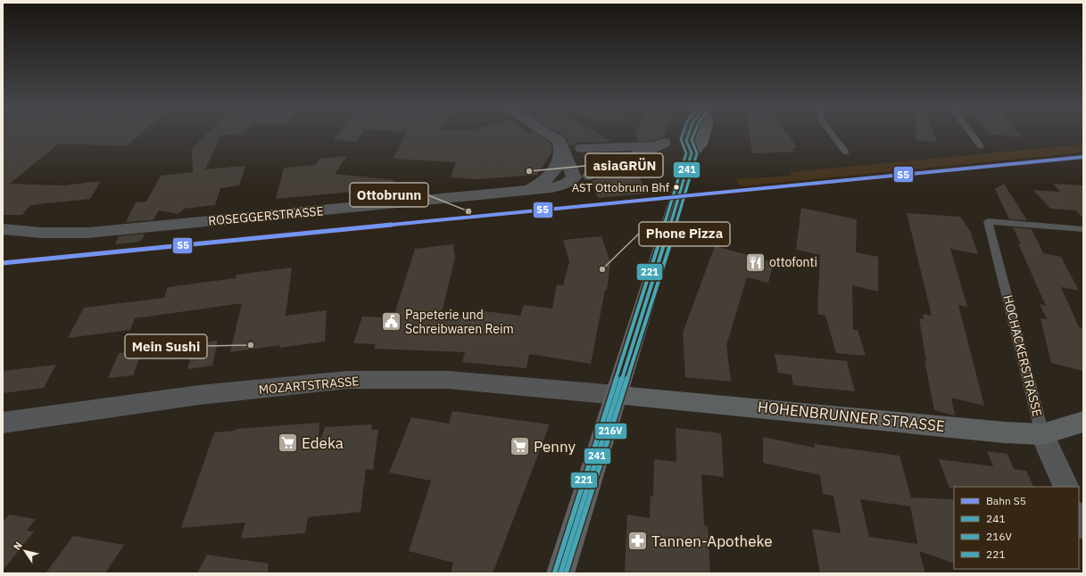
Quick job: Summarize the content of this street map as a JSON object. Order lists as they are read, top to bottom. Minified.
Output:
{"streets":{"street":["ROSEGGERSTRASSE","HOCHACKERSTRASSE","MOZARTSTRASSE","HOHENBRUNNER STRASSE"]},"crossings":[["HOCHACKERSTRASSE","HOHENBRUNNER STRASSE"],["MOZARTSTRASSE","HOHENBRUNNER STRASSE"]],"places":{"other":["asiaGRÜN","AST Ottobrunn Bhf","Ottobrunn","Phone Pizza","Mein Sushi"],"restaurant":["ottofonti"],"public building":["Papeterie und Schreibwaren Reim"],"supermarket":["Edeka","Penny"],"pharmacy":["Tannen-Apotheke"]},"lines":["transit line 241","transit line 216V","transit line 221","rail line S5"],"legend":["Bahn S5","241","216V","221"],"north":"top left"}
